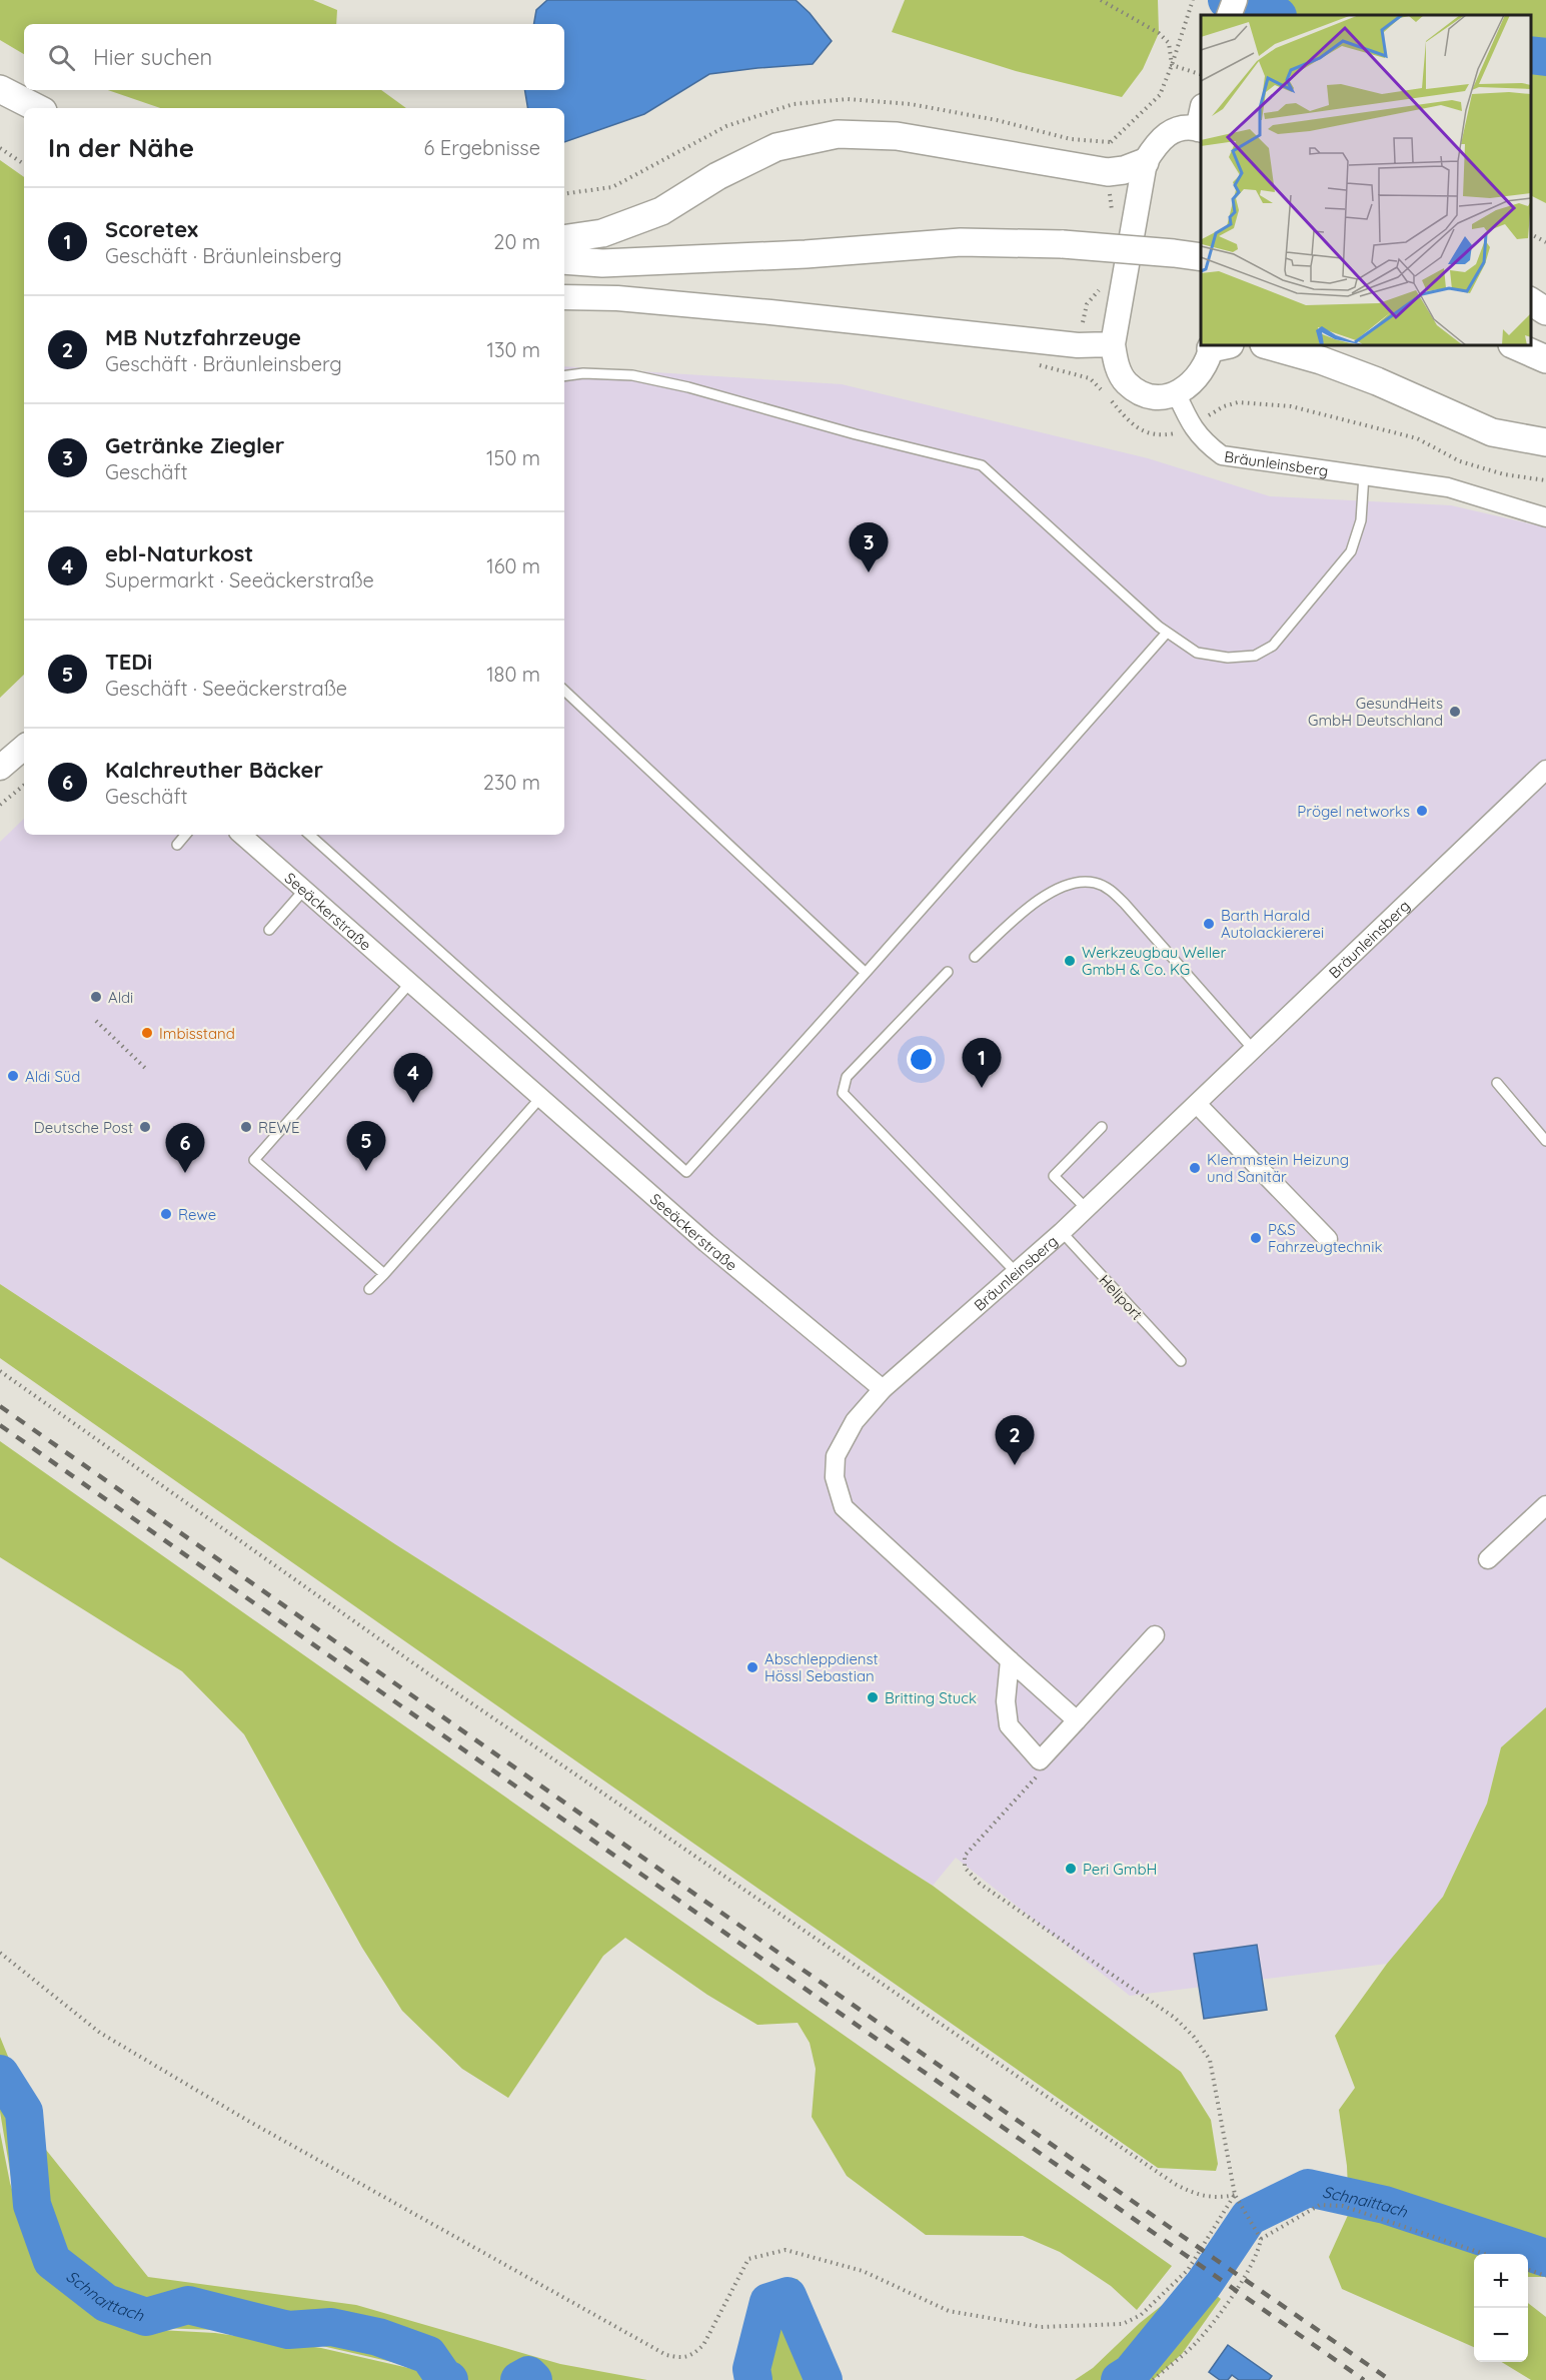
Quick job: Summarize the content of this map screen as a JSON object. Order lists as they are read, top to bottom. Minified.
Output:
{"streets":{"street":["Bräunleinsberg","Seeäckerstraße"],"lane":["Heliport"]},"crossings":[["Bräunleinsberg","Seeäckerstraße"],["Bräunleinsberg","Heliport"]],"water":["Schnaittach"],"places":["GesundHeits GmbH Deutschland","Prögel networks","Barth Harald Autolackiererei","Werkzeugbau Weller GmbH & Co. KG","Aldi","Imbisstand","Aldi Süd","Deutsche Post","REWE","Klemmstein Heizung und Sanitär","Rewe","P&S Fahrzeugtechnik","Abschleppdienst Hössl Sebastian","Britting Stuck","Peri GmbH"],"page":{"search":"Hier suchen","heading":["In der Nähe","6 Ergebnisse"],"list":[{"mark":"1","name":"Scoretex","note":"Geschäft · Bräunleinsberg","value":"20 m"},{"mark":"2","name":"MB Nutzfahrzeuge","note":"Geschäft · Bräunleinsberg","value":"130 m"},{"mark":"3","name":"Getränke Ziegler","note":"Geschäft","value":"150 m"},{"mark":"4","name":"ebl-Naturkost","note":"Supermarkt · Seeäckerstraße","value":"160 m"},{"mark":"5","name":"TEDi","note":"Geschäft · Seeäckerstraße","value":"180 m"},{"mark":"6","name":"Kalchreuther Bäcker","note":"Geschäft","value":"230 m"}],"pins":["3","1","4","5","6","2"],"map_buttons":["+","−"]}}
